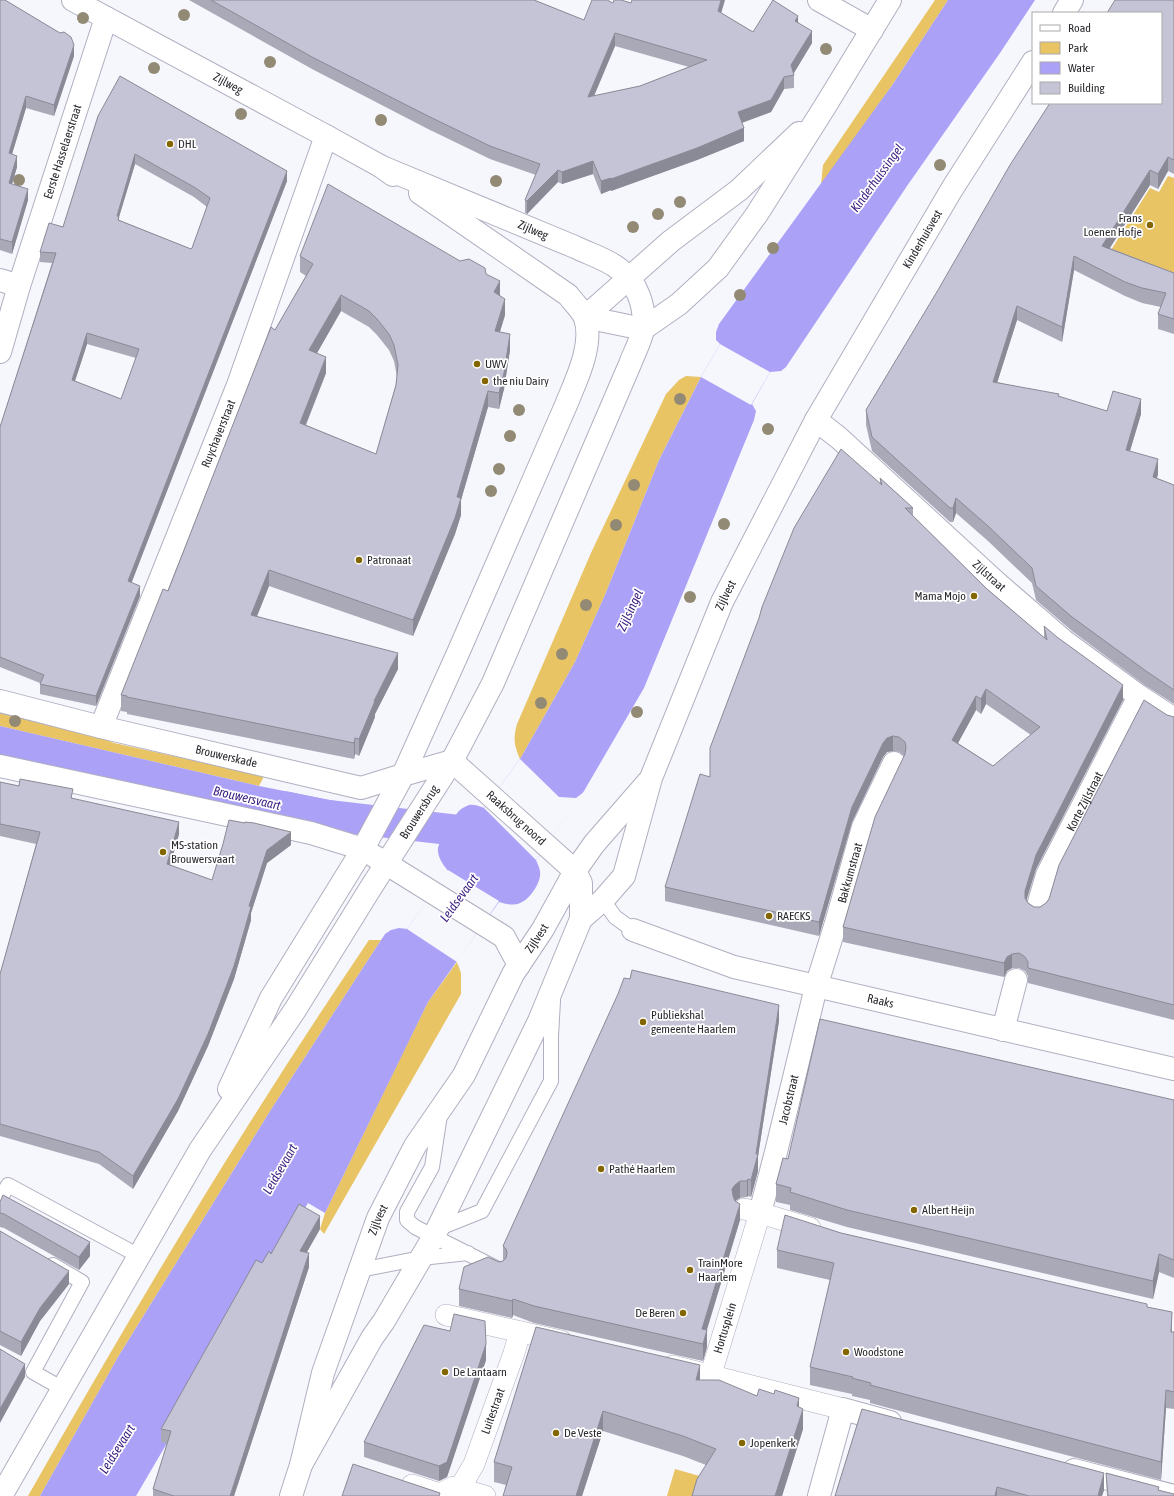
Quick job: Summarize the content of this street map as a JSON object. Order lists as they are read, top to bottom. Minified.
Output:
{"streets":{"main road":["Zijlweg","Eerste Hasselaerstraat","Kinderhuisvest","Ruychaverstraat","Zijlstraat","Zijlvest","Brouwerskade","Korte Zijlstraat","Brouwersbrug","Raaksbrug noord","Bakkumstraat","Raaks","Jacobstraat"],"street":["Hortusplein","Luitestraat"]},"crossings":[["Zijlweg","Eerste Hasselaerstraat"],["Zijlweg","Ruychaverstraat"],["Kinderhuisvest","Zijlstraat"],["Kinderhuisvest","Zijlvest"],["Ruychaverstraat","Brouwerskade"],["Zijlstraat","Zijlvest"],["Zijlstraat","Korte Zijlstraat"],["Zijlvest","Raaksbrug noord"],["Zijlvest","Raaks"],["Brouwerskade","Brouwersbrug"],["Brouwerskade","Raaksbrug noord"],["Brouwersbrug","Raaksbrug noord"],["Bakkumstraat","Raaks"],["Bakkumstraat","Jacobstraat"],["Raaks","Jacobstraat"],["Jacobstraat","Hortusplein"]],"water":["Kinderhuissingel","Zijlsingel","Brouwersvaart","Leidsevaart"],"places":["DHL","Frans Loenen Hofje","UWV","the niu Dairy","Patronaat","Mama Mojo","MS-station Brouwersvaart","RAECKS","Publiekshal gemeente Haarlem","Pathé Haarlem","Albert Heijn","TrainMore Haarlem","De Beren","Woodstone","De Lantaarn","De Veste","Jopenkerk"],"legend":["Road","Park","Water","Building"]}
